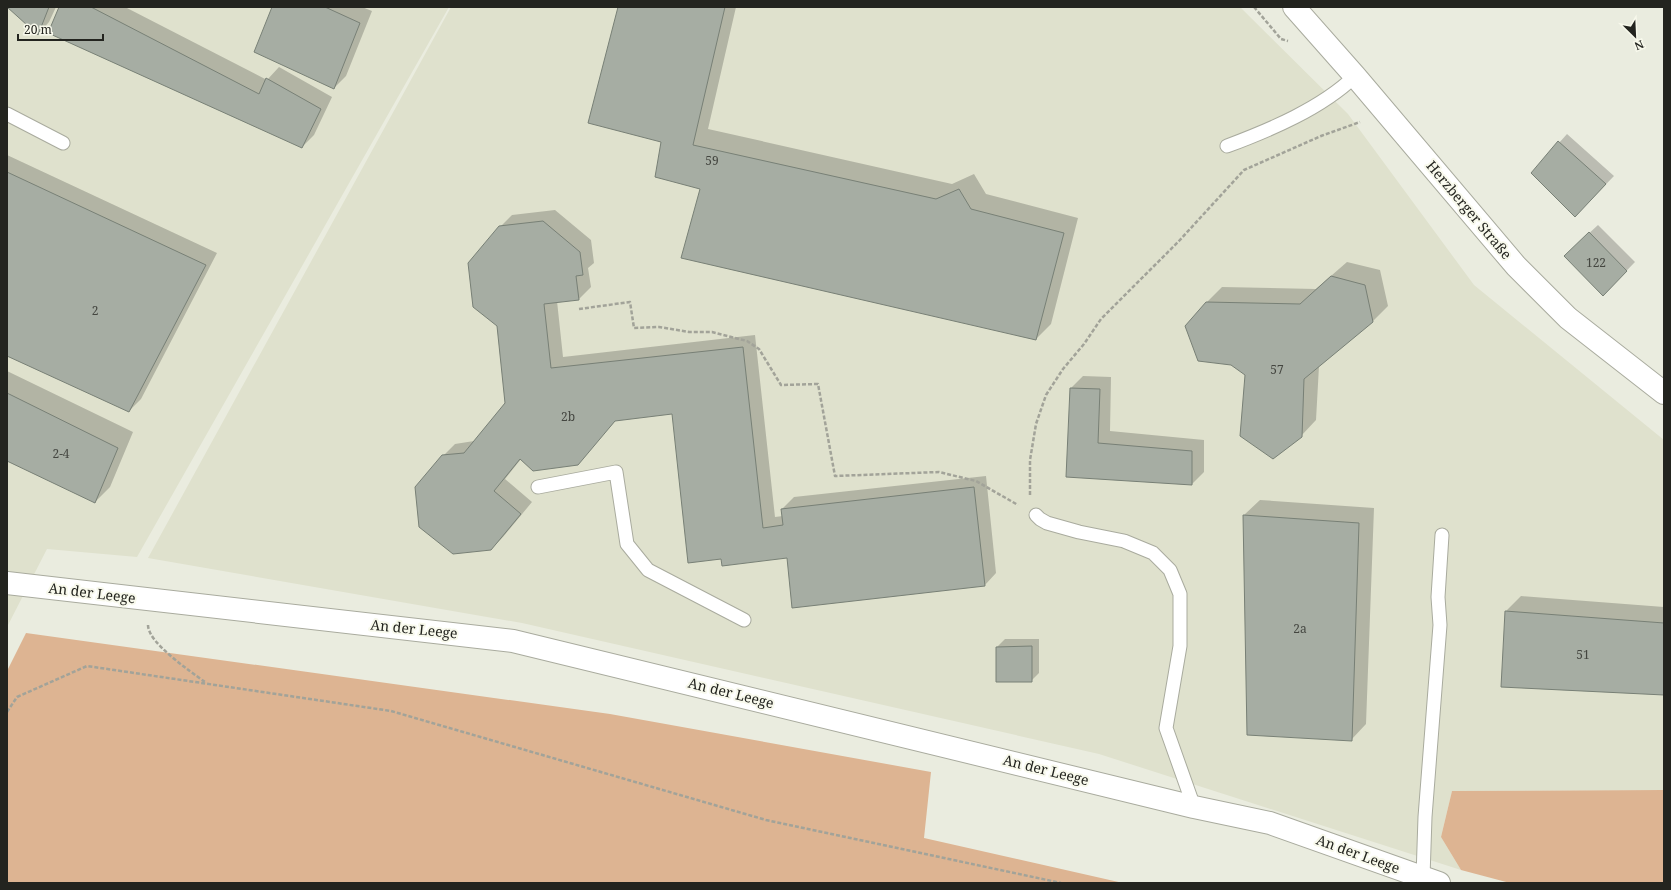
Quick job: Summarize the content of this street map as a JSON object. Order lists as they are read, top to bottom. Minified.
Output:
{"streets":{"street":["Herzberger Straße","An der Leege"]},"house_numbers":["59","122","2","57","2b","2-4","2a","51"],"scale_bar":"20 m","north":"bottom right"}
